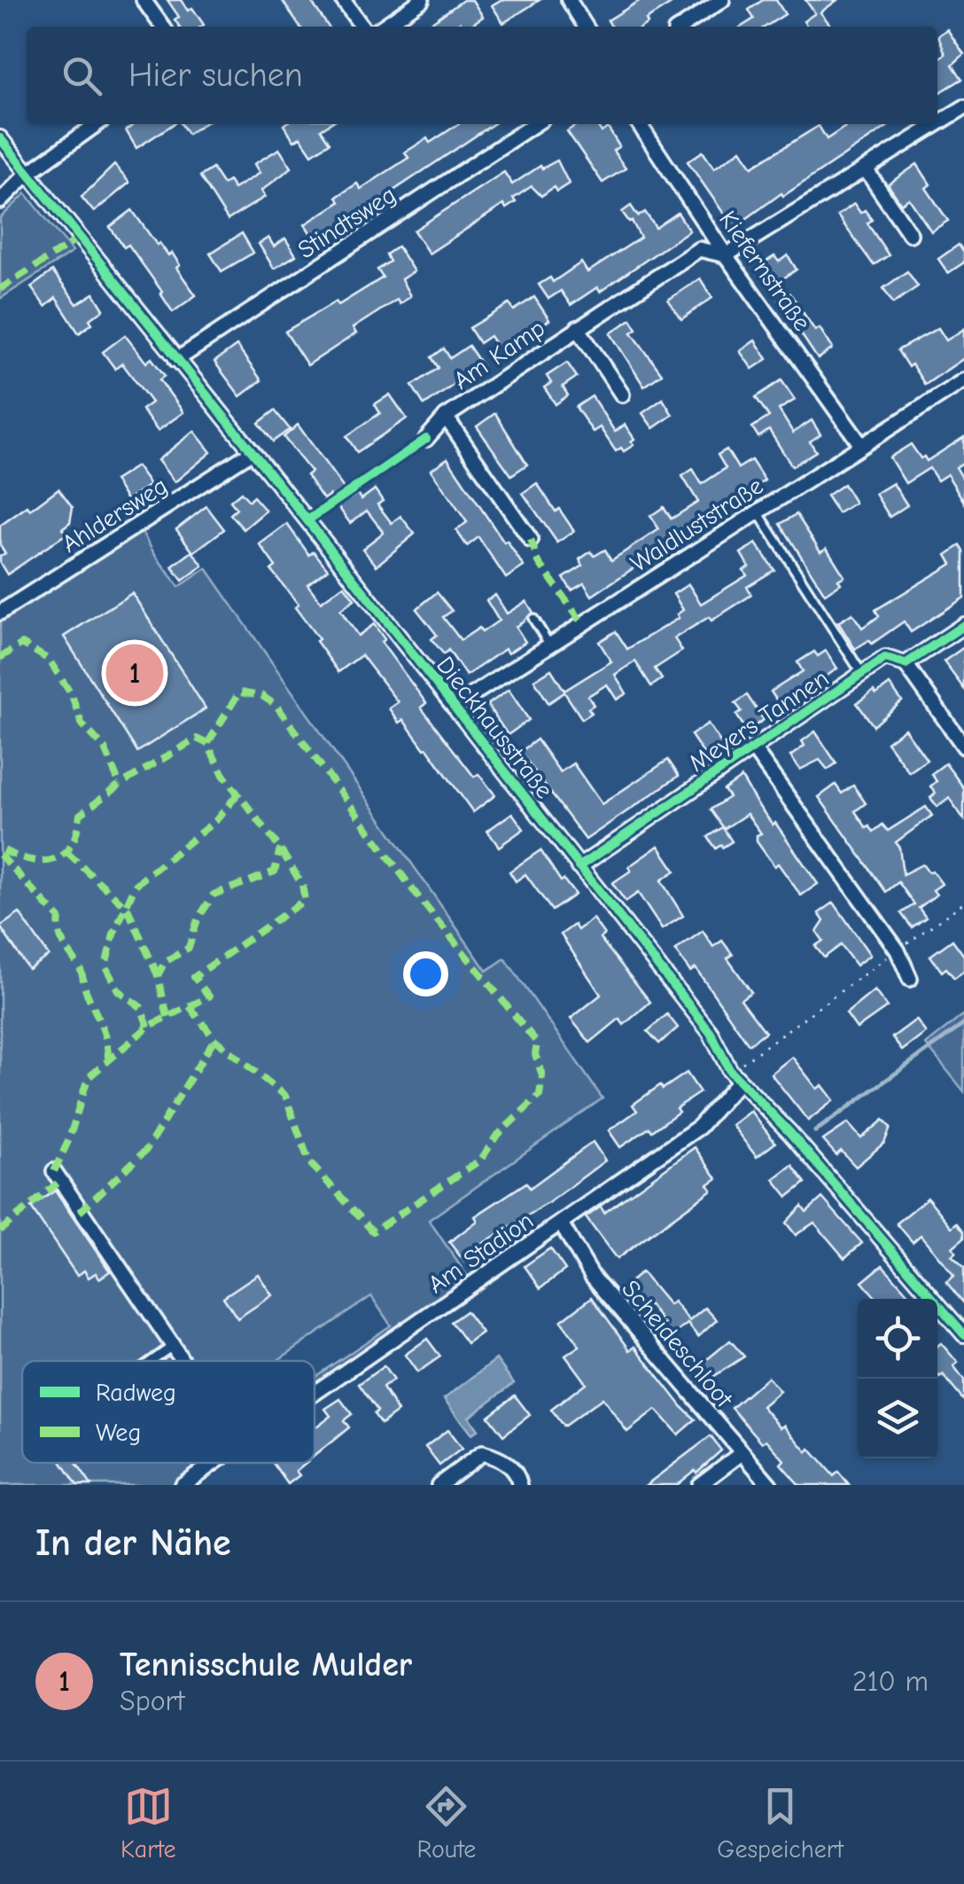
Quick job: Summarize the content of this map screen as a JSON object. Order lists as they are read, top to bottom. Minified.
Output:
{"streets":{"street":["Stindtsweg","Kiefernstraße","Am Kamp","Ahldersweg","Waldluststraße","Meyers Tannen","Dieckhausstraße","Am Stadion","Scheideschloot"]},"crossings":[["Stindtsweg","Dieckhausstraße"],["Kiefernstraße","Am Kamp"],["Kiefernstraße","Waldluststraße"],["Ahldersweg","Dieckhausstraße"],["Waldluststraße","Dieckhausstraße"],["Meyers Tannen","Dieckhausstraße"],["Dieckhausstraße","Am Stadion"],["Am Stadion","Scheideschloot"]],"legend":["Radweg","Weg"],"page":{"search":"Hier suchen","pins":"1","heading":"In der Nähe","list":[{"mark":"1","name":"Tennisschule Mulder","note":"Sport","value":"210 m"}],"nav":["Karte","Route","Gespeichert"]}}
